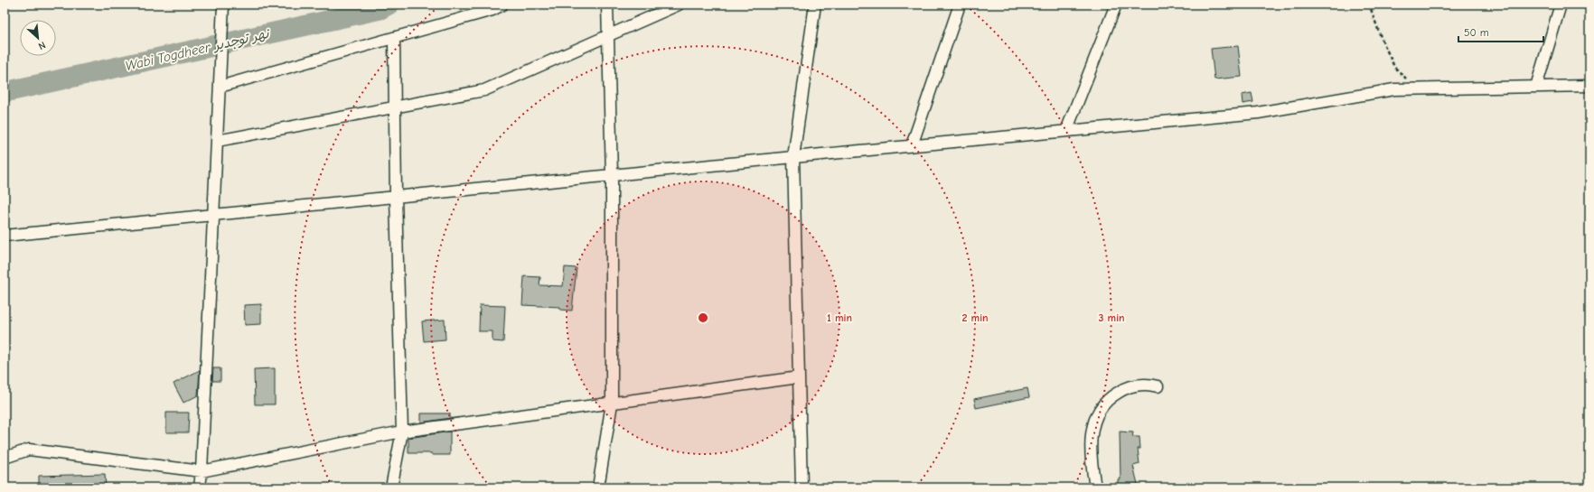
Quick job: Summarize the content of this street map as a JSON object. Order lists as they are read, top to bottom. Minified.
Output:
{"water":["Wabi Togdheer نهر توجدير"],"scale_bar":"50 m","north":"bottom right","rings":["1 min","2 min","3 min"]}
